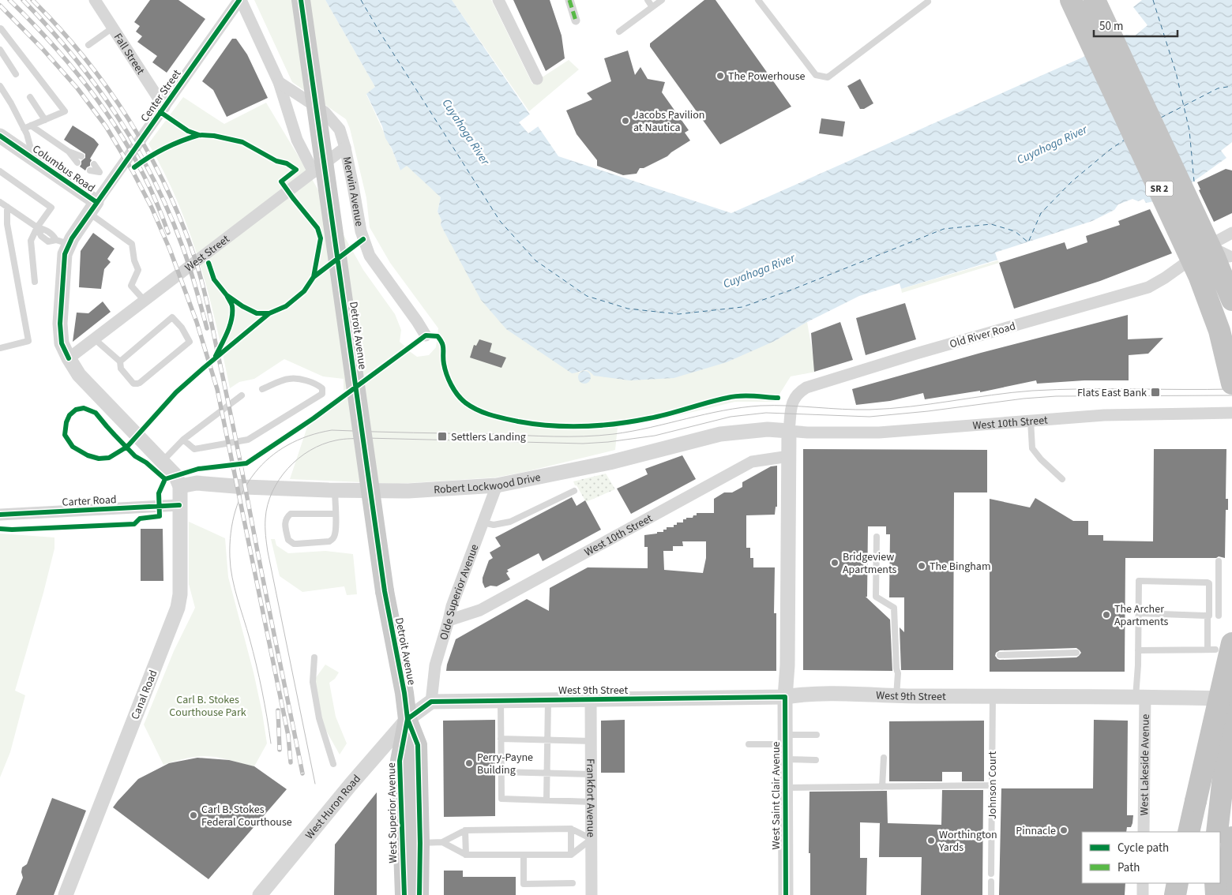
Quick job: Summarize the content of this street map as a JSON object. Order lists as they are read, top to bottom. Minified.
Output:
{"streets":{"highway":["SR 2"],"main road":["Detroit Avenue","West Superior Avenue"],"street":["Fall Street","Center Street","Columbus Road","Merwin Avenue","West Street","Old River Road","West 10th Street","Robert Lockwood Drive","Carter Road","Olde Superior Avenue","West 9th Street","Canal Road","West Lakeside Avenue","West Saint Clair Avenue","Frankfort Avenue","West Huron Road"],"lane":["Johnson Court"]},"crossings":[["Fall Street","Center Street"],["Center Street","Columbus Road"],["Merwin Avenue","West Street"],["Old River Road","West 10th Street"],["Old River Road","Robert Lockwood Drive"],["Old River Road","West Saint Clair Avenue"],["Detroit Avenue","West Huron Road"],["Detroit Avenue","West Superior Avenue"],["West 10th Street","Robert Lockwood Drive"],["West 10th Street","Olde Superior Avenue"],["West 10th Street","West Saint Clair Avenue"],["Robert Lockwood Drive","Olde Superior Avenue"],["Robert Lockwood Drive","Canal Road"],["Robert Lockwood Drive","West Saint Clair Avenue"],["Carter Road","Canal Road"],["Olde Superior Avenue","West 9th Street"],["West 9th Street","West Lakeside Avenue"],["West 9th Street","Johnson Court"],["West 9th Street","West Saint Clair Avenue"],["West 9th Street","Frankfort Avenue"],["West Huron Road","West Superior Avenue"]],"water":["Cuyahoga River"],"parks":["Carl B. Stokes Courthouse Park"],"places":{"other":["The Powerhouse","Jacobs Pavilion at Nautica","Bridgeview Apartments","The Bingham","The Archer Apartments","Perry-Payne Building","Carl B. Stokes Federal Courthouse","Pinnacle","Worthington Yards"],"transit":["Flats East Bank","Settlers Landing"]},"legend":["Cycle path","Path"],"scale_bar":"50 m"}
